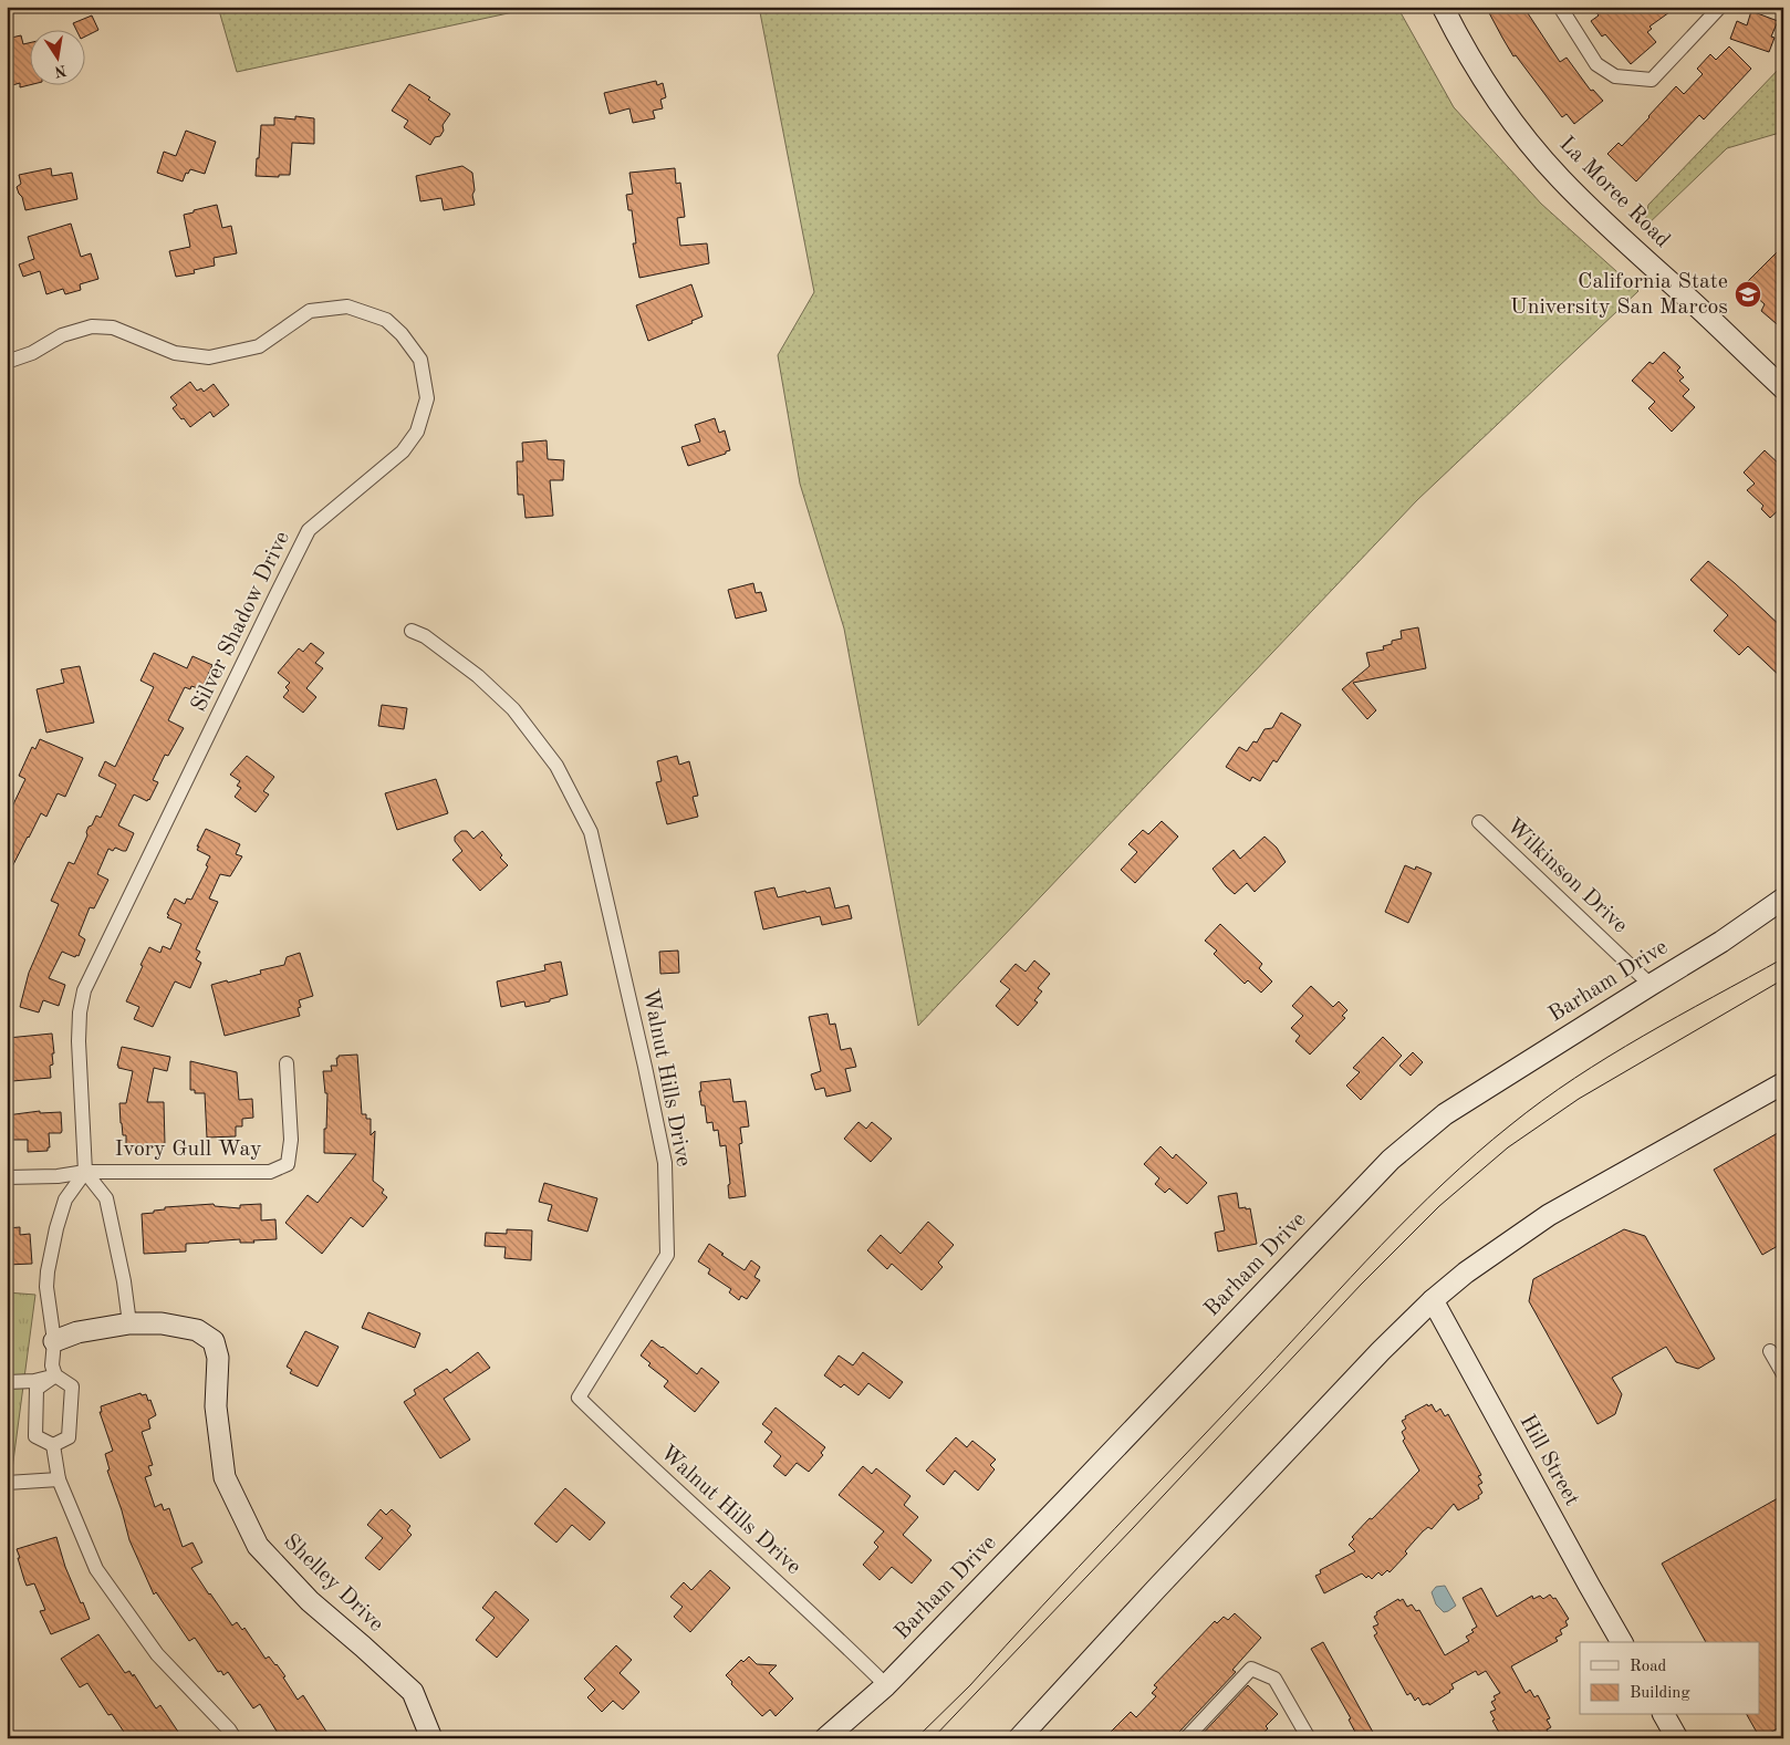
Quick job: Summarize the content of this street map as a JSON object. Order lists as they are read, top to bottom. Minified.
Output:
{"streets":{"street":["La Moree Road","Silver Shadow Drive","Wilkinson Drive","Barham Drive","Walnut Hills Drive","Ivory Gull Way","Hill Street","Shelley Drive"]},"crossings":[["Silver Shadow Drive","Ivory Gull Way"],["Wilkinson Drive","Barham Drive"],["Barham Drive","Walnut Hills Drive"]],"places":{"school or university":["California State University San Marcos"]},"legend":["Road","Building"],"north":"bottom"}
